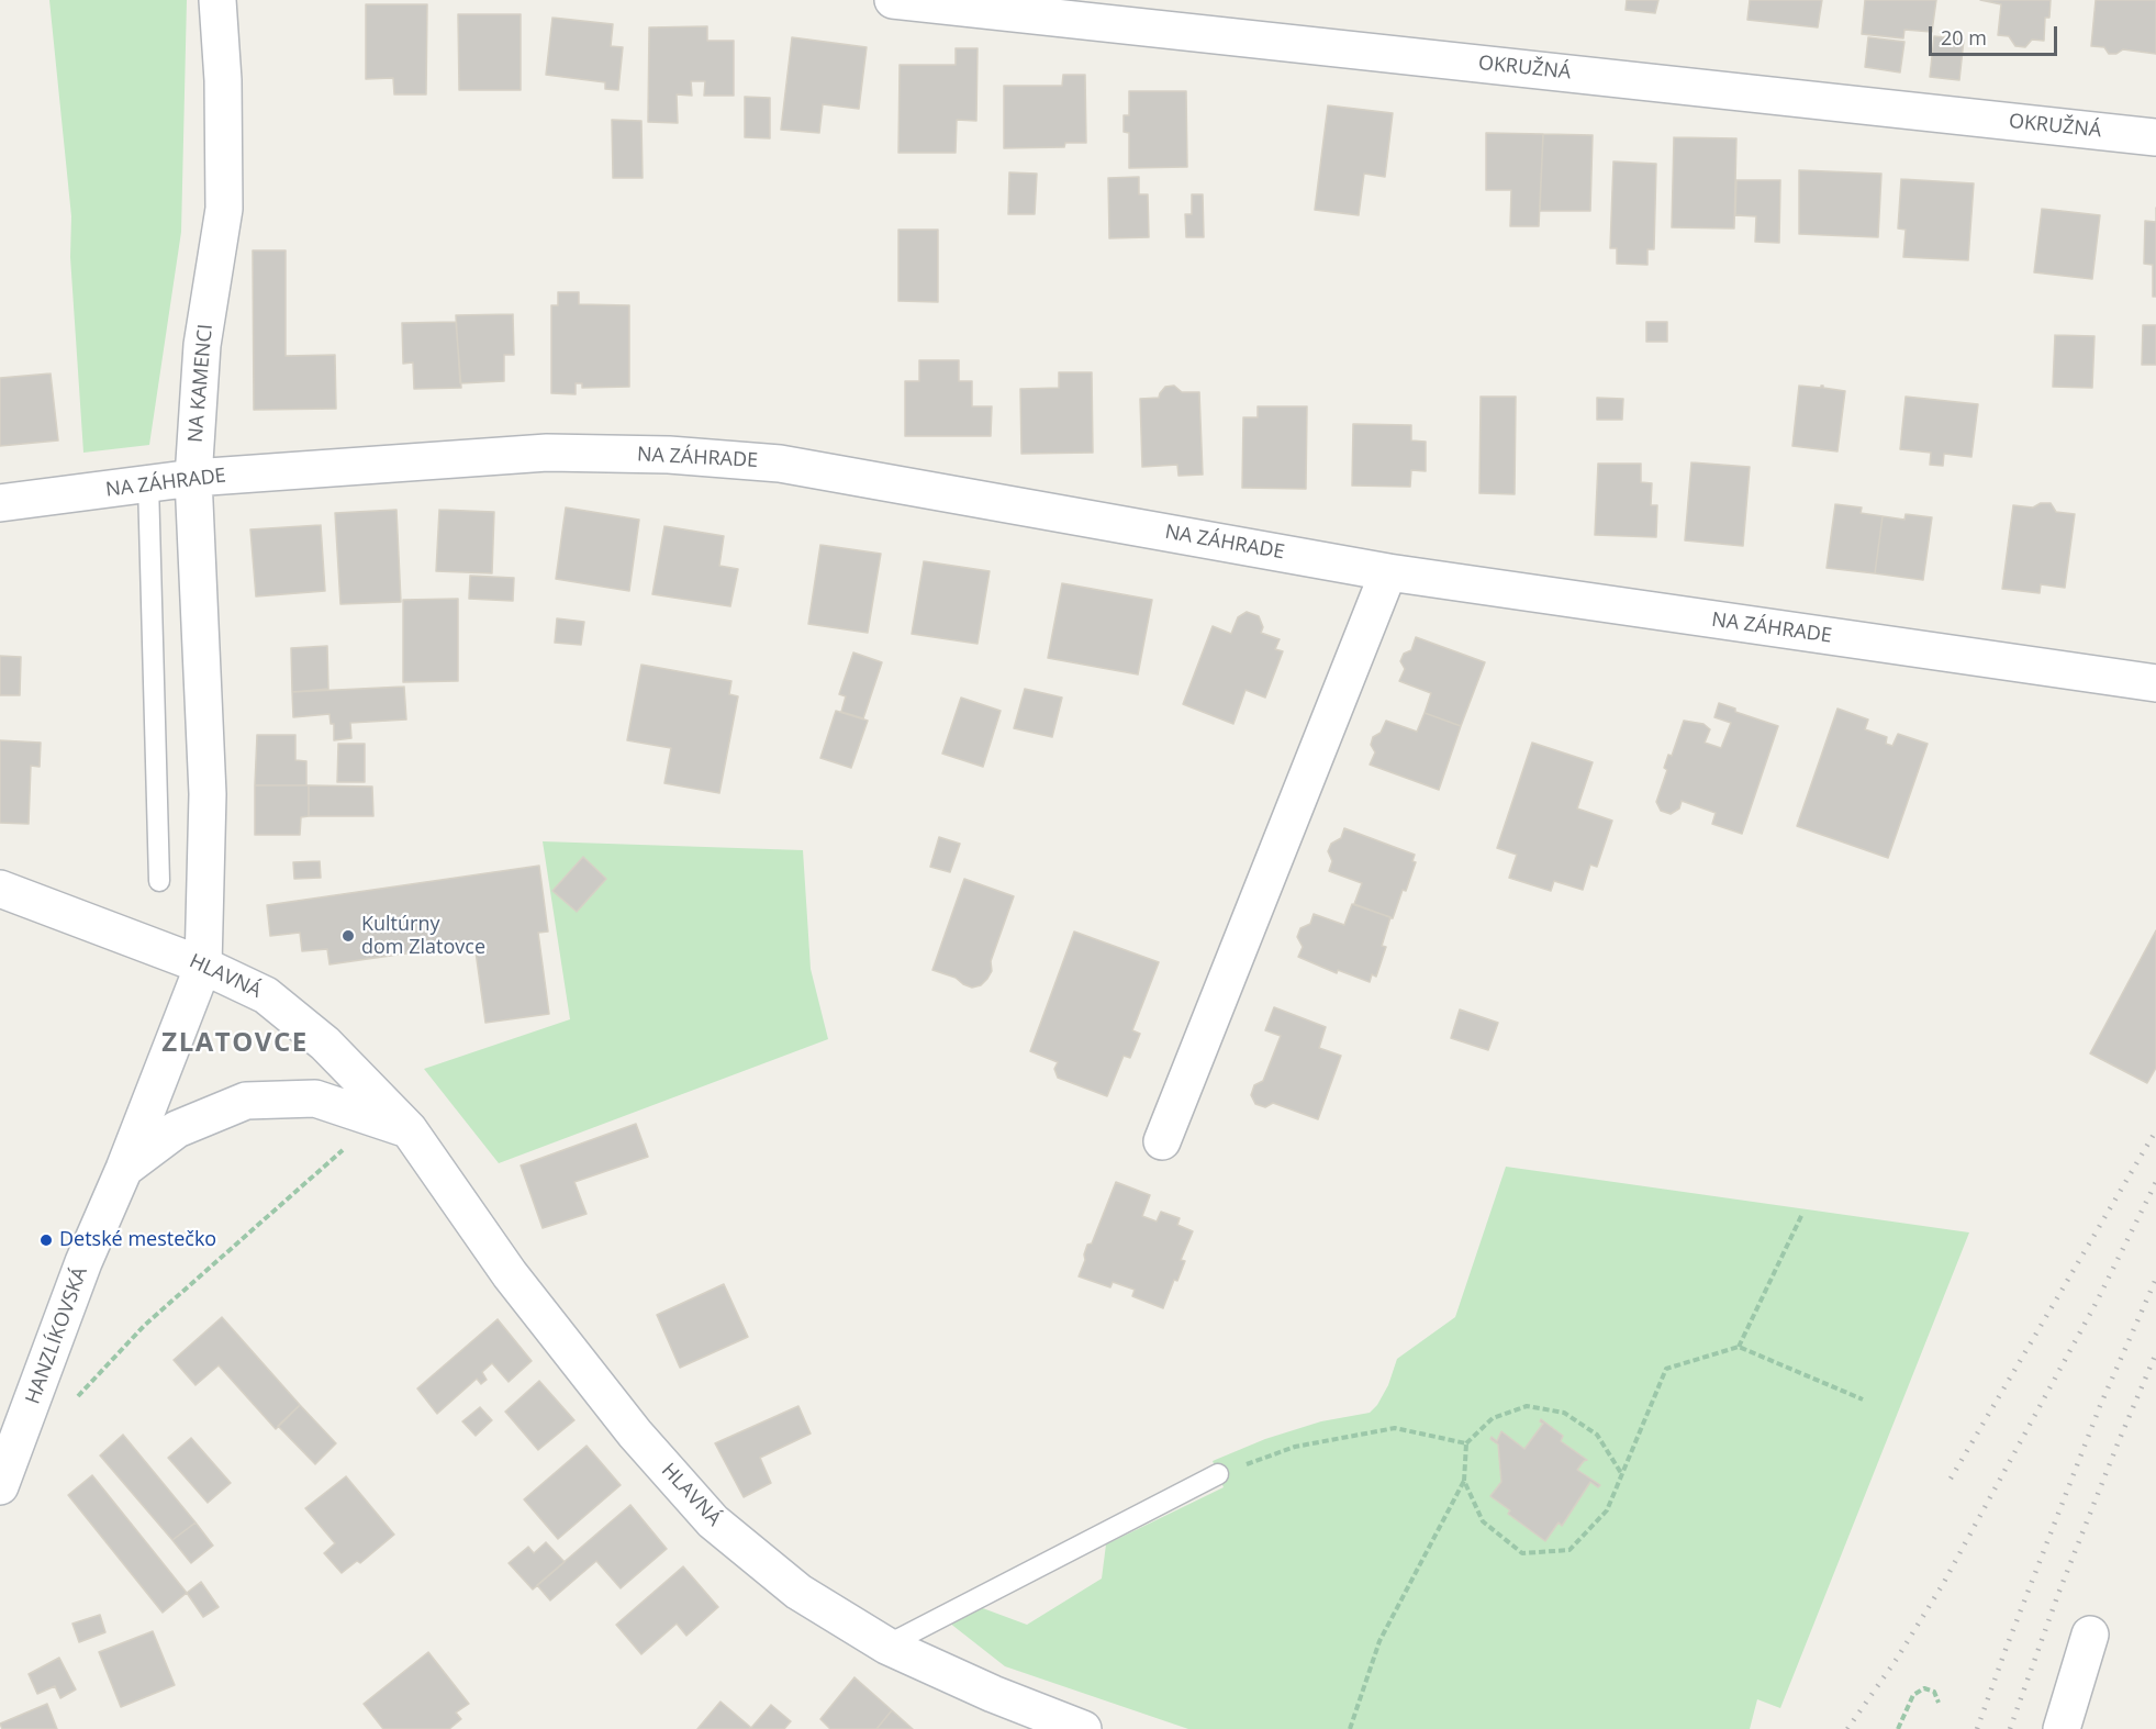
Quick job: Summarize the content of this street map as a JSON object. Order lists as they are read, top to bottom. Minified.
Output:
{"streets":{"street":["OKRUŽNÁ","NA KAMENCI","NA ZÁHRADE","HLAVNÁ","HANZLÍKOVSKÁ"]},"crossings":[["NA KAMENCI","NA ZÁHRADE"],["NA KAMENCI","HLAVNÁ"],["NA KAMENCI","HANZLÍKOVSKÁ"],["HLAVNÁ","HANZLÍKOVSKÁ"]],"districts":["ZLATOVCE"],"places":["Kultúrny dom Zlatovce","Detské mestečko"],"scale_bar":"20 m"}
